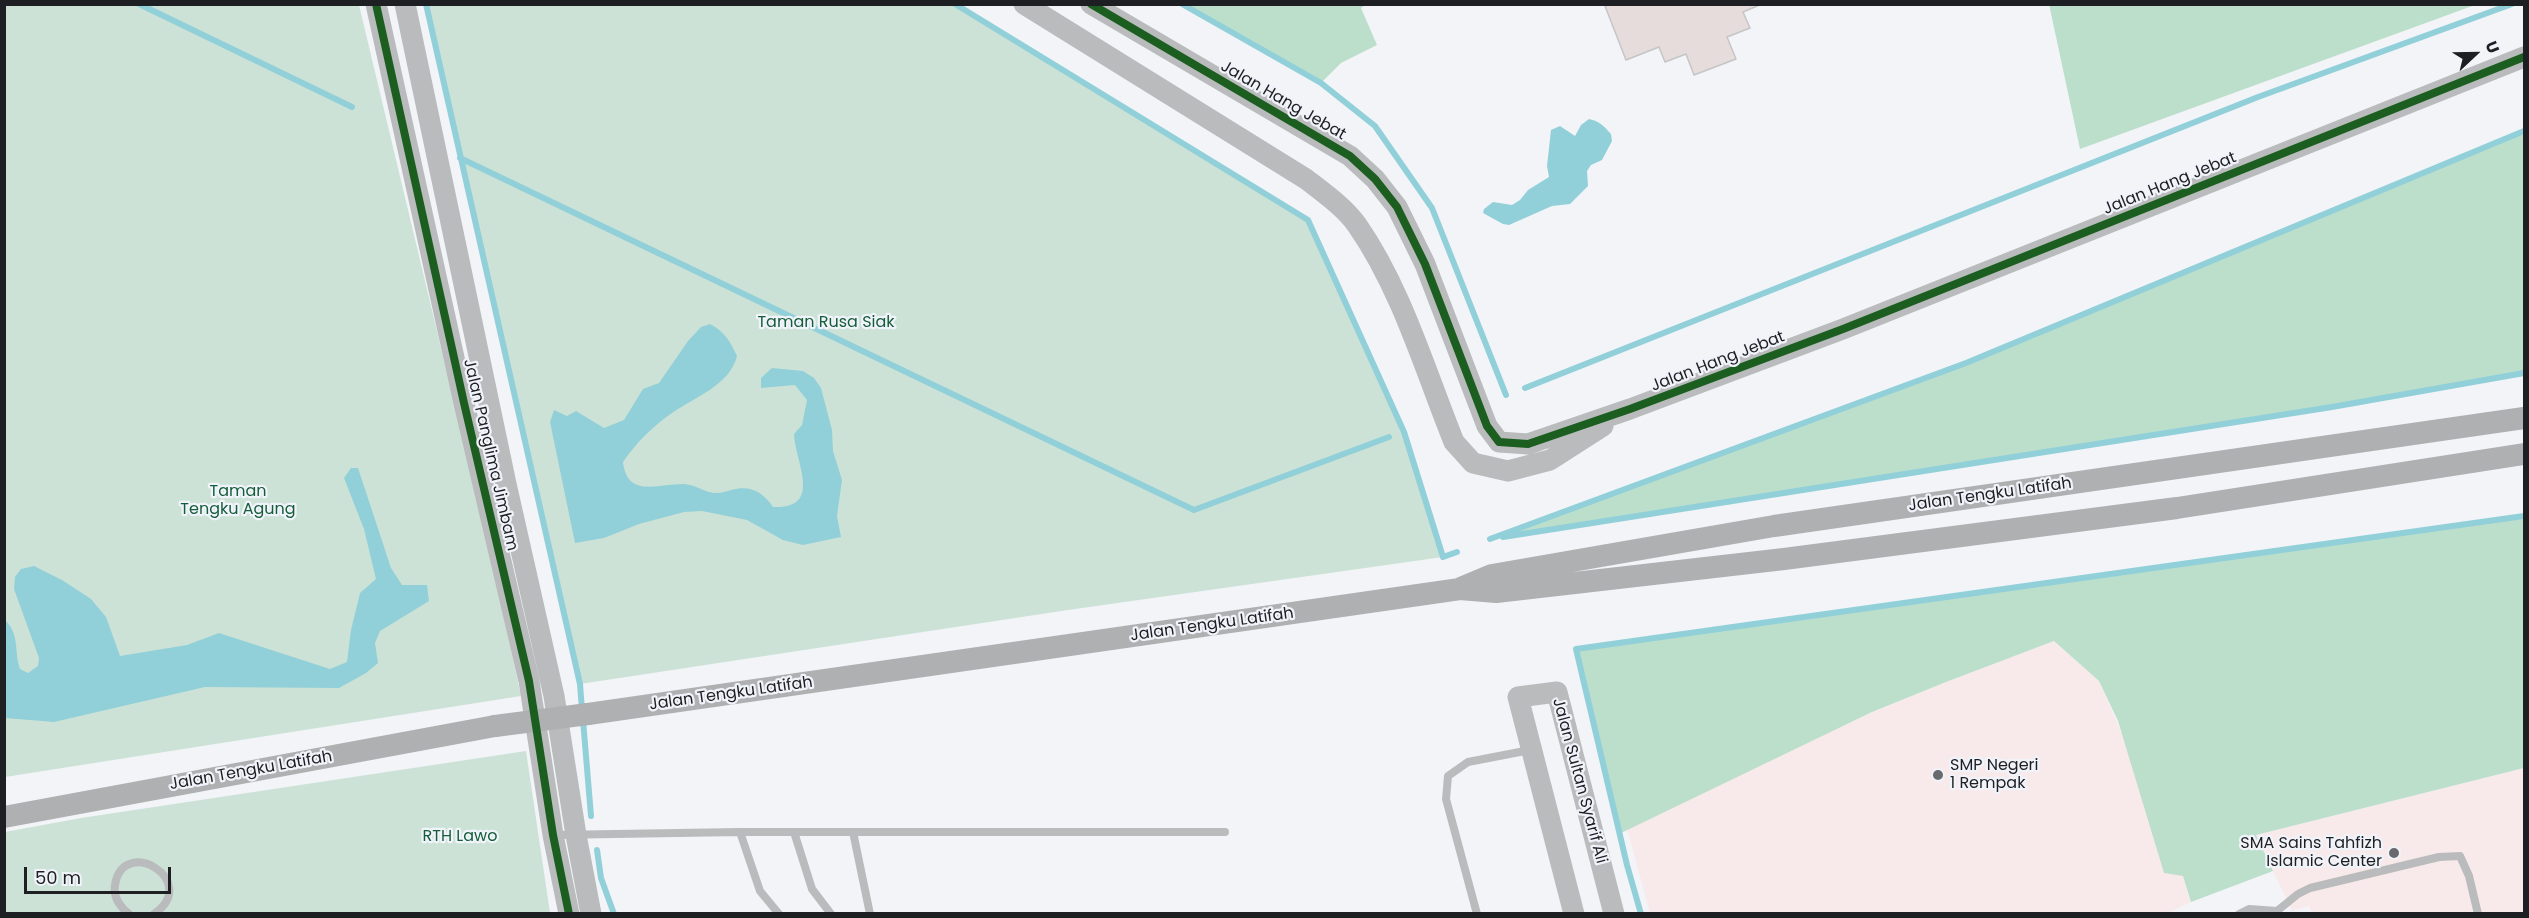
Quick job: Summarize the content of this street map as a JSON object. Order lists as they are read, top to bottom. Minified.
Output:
{"streets":{"main road":["Jalan Tengku Latifah"],"street":["Jalan Hang Jebat","Jalan Panglima Jimbam","Jalan Sultan Syarif Ali"]},"parks":["Taman Rusa Siak","Taman Tengku Agung","RTH Lawo"],"places":["SMP Negeri 1 Rempak","SMA Sains Tahfizh Islamic Center"],"scale_bar":"50 m","north":"right"}
